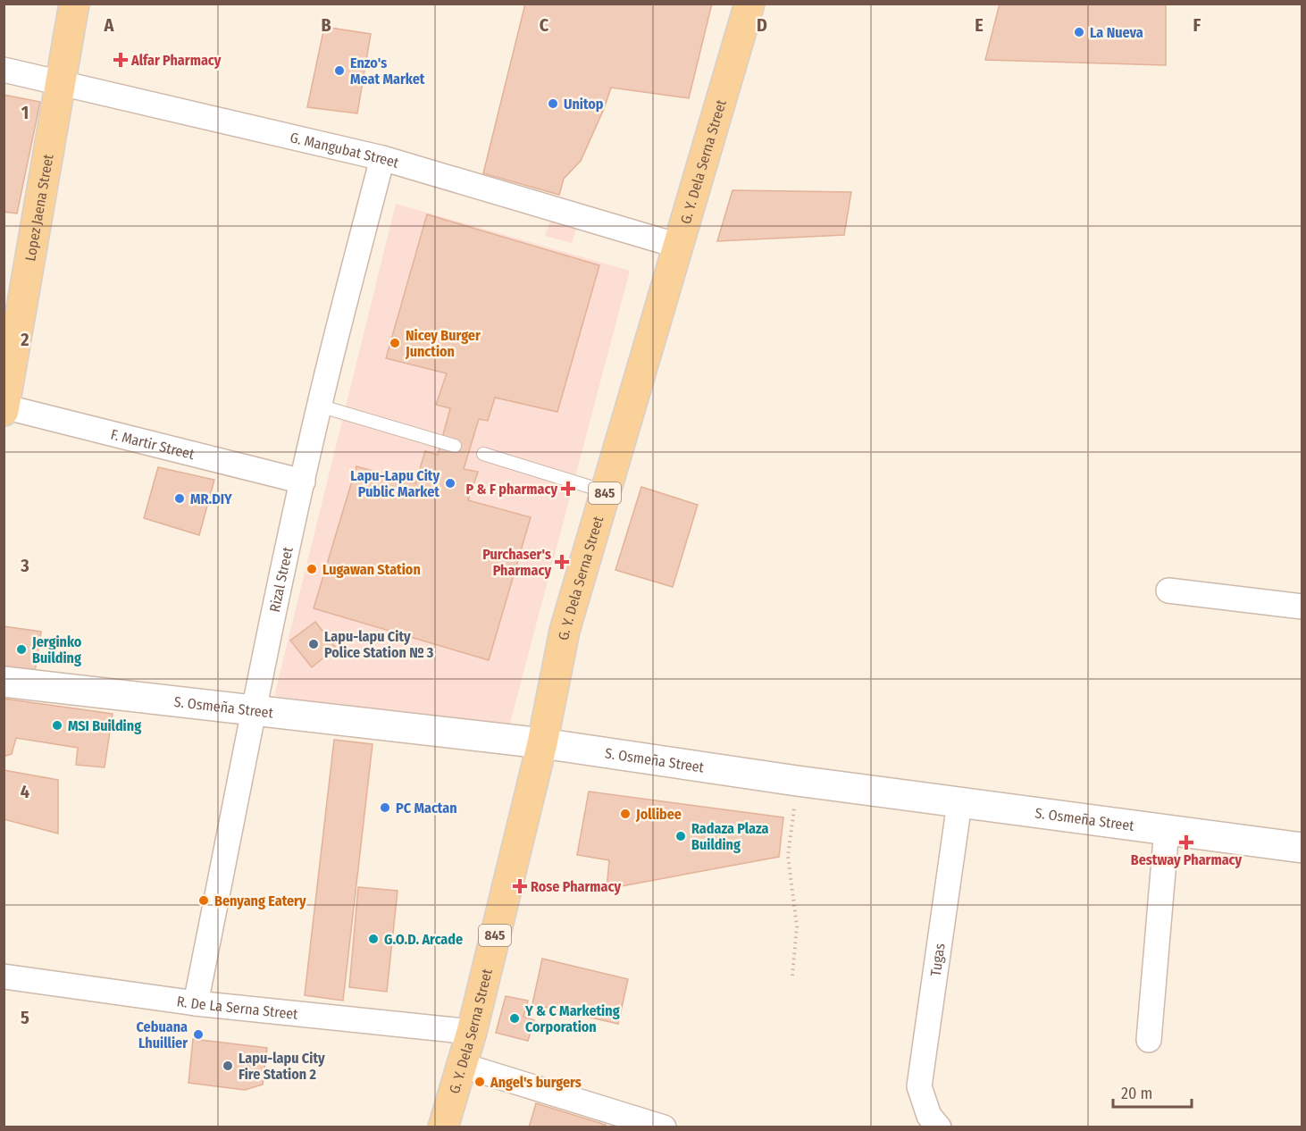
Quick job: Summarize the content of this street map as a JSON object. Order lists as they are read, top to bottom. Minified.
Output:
{"streets":{"main road":["G. Y. Dela Serna Street","Lopez Jaena Street","845"],"street":["G. Mangubat Street","F. Martir Street","Rizal Street","S. Osmeña Street","Tugas","R. De La Serna Street"]},"crossings":[["G. Mangubat Street","G. Y. Dela Serna Street"],["G. Mangubat Street","Lopez Jaena Street"],["G. Mangubat Street","Rizal Street"],["G. Y. Dela Serna Street","S. Osmeña Street"],["G. Y. Dela Serna Street","R. De La Serna Street"],["Lopez Jaena Street","F. Martir Street"],["F. Martir Street","Rizal Street"],["Rizal Street","S. Osmeña Street"],["Rizal Street","R. De La Serna Street"],["S. Osmeña Street","Tugas"]],"places":{"other":["La Nueva","Enzo's Meat Market","Unitop","Nicey Burger Junction","Lapu-Lapu City Public Market","MR.DIY","Lugawan Station","Lapu-lapu City Police Station № 3","Jerginko Building","MSI Building","PC Mactan","Jollibee","Radaza Plaza Building","Benyang Eatery","G.O.D. Arcade","Y & C Marketing Corporation","Cebuana Lhuillier","Lapu-lapu City Fire Station 2","Angel's burgers"],"health":["Alfar Pharmacy","P & F pharmacy","Purchaser's Pharmacy","Bestway Pharmacy","Rose Pharmacy"]},"scale_bar":"20 m","grid":{"columns":["A","B","C","D","E","F"],"rows":["1","2","3","4","5"]}}
